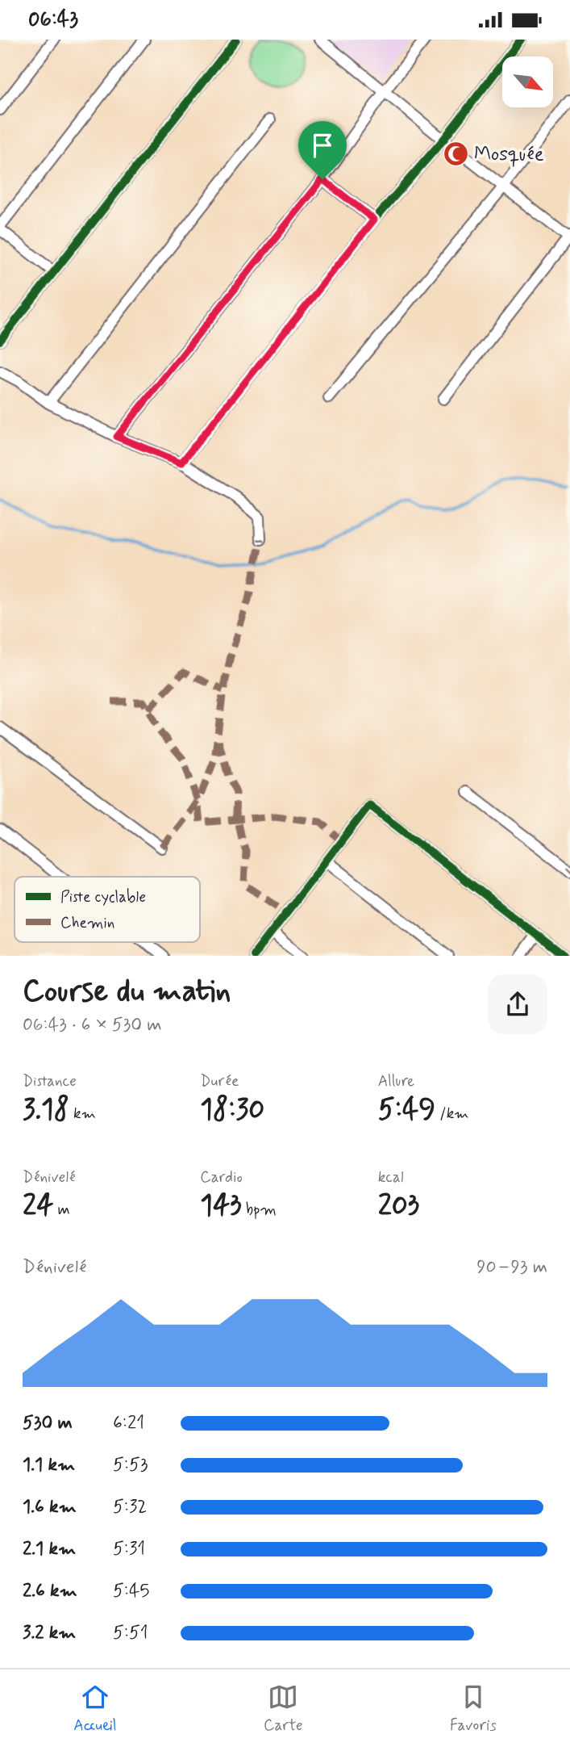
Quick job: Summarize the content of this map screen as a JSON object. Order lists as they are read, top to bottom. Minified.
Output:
{"places":{"mosque":["Mosquée"]},"legend":["Piste cyclable","Chemin"],"north":"bottom right","page":{"status":"06:43","heading":["Course du matin","06:43 · 6 × 530 m"],"stats":[["Distance","3.18 km"],["Durée","18:30"],["Allure","5:49 /km"],["Dénivelé","24 m"],["Cardio","143 bpm"],["kcal","203"]],"chart":["Dénivelé","90–93 m"],"list":[{"name":"530 m","note":"6:21"},{"name":"1.1 km","note":"5:53"},{"name":"1.6 km","note":"5:32"},{"name":"2.1 km","note":"5:31"},{"name":"2.6 km","note":"5:45"},{"name":"3.2 km","note":"5:51"}],"tabs":["Accueil","Carte","Favoris"]}}
